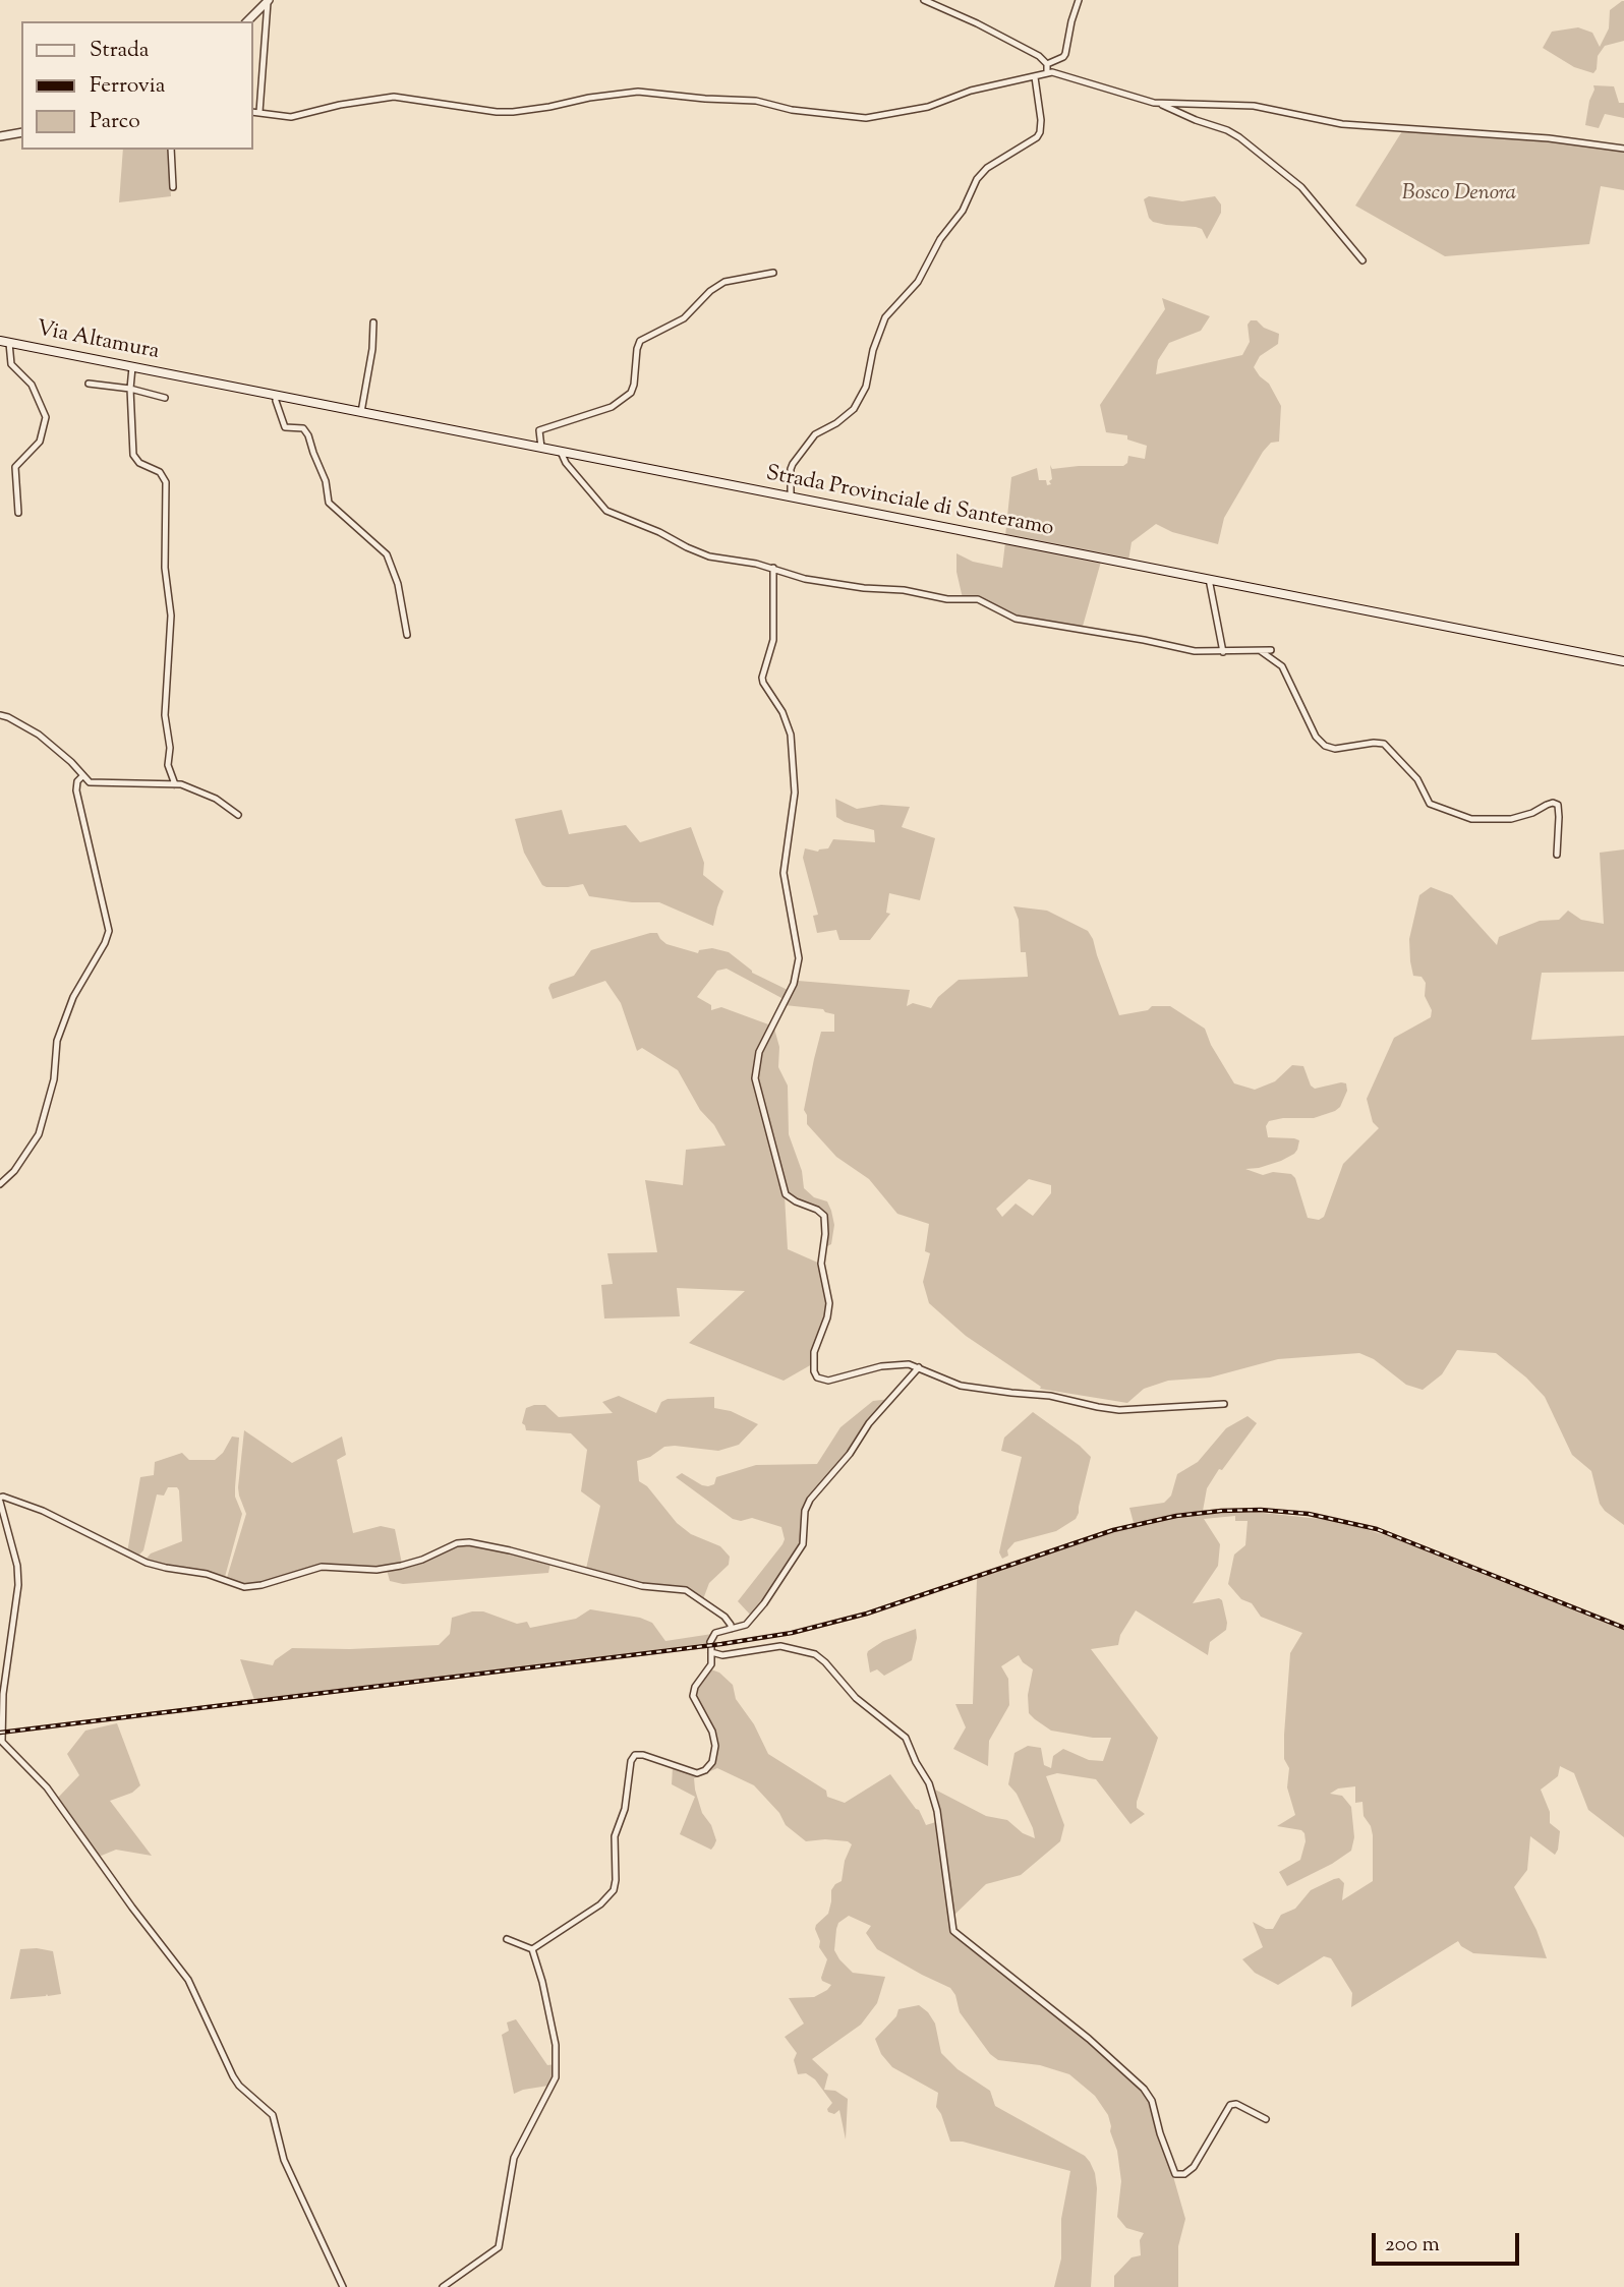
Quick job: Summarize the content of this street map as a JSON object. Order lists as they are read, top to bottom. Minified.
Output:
{"streets":{"main road":["Via Altamura","Strada Provinciale di Santeramo"]},"crossings":[["Via Altamura","Strada Provinciale di Santeramo"]],"parks":["Bosco Denora"],"legend":["Strada","Ferrovia","Parco"],"scale_bar":"200 m"}
